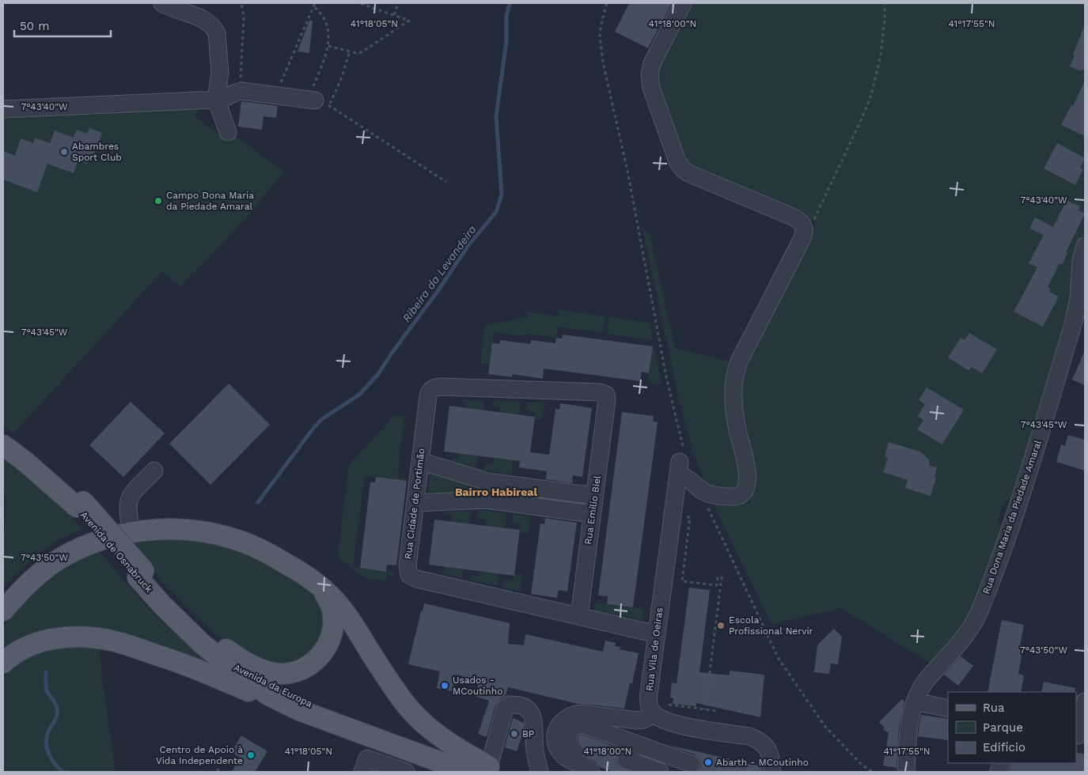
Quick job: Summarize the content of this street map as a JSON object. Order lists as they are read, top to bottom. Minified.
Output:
{"streets":{"main road":["Avenida de Osnabruck","Avenida da Europa"],"street":["Rua Cidade de Portimão","Rua Emílio Biel","Rua Dona Maria da Piedade Amaral","Rua Vila de Oeiras"]},"crossings":[["Rua Cidade de Portimão","Rua Emílio Biel"],["Rua Cidade de Portimão","Rua Vila de Oeiras"],["Avenida de Osnabruck","Avenida da Europa"]],"districts":["Bairro Habireal"],"water":["Ribeira da Levandeira"],"places":["Abambres Sport Club","Campo Dona Maria da Piedade Amaral","Escola Profissional Nervir","Usados - MCoutinho","BP","Centro de Apoio à Vida Independente","Abarth - MCoutinho"],"legend":["Rua","Parque","Edifício"],"scale_bar":"50 m","coordinates":["41°18'05\"N","41°18'00\"N","41°17'55\"N","7°43'40\"W","7°43'45\"W","7°43'50\"W"]}
